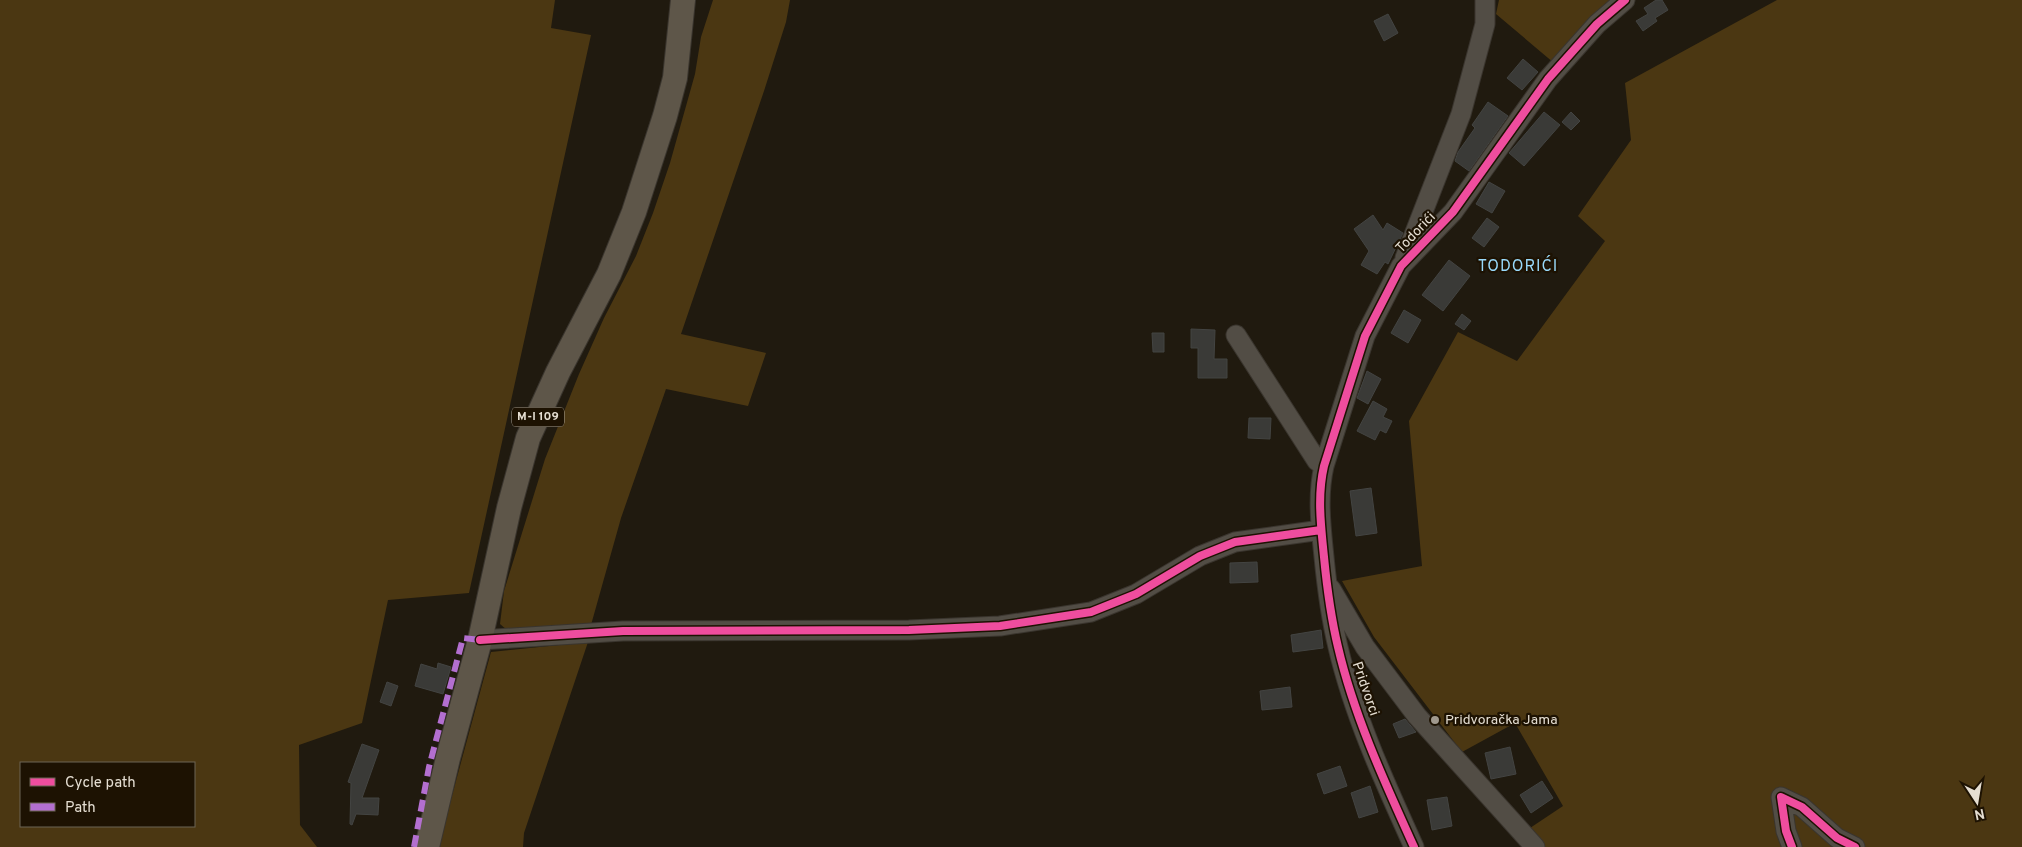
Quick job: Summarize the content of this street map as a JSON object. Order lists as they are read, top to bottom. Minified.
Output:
{"streets":{"main road":["M-I 109"],"street":["Todorići","Pridvorci"]},"crossings":[["Todorići","Pridvorci"]],"districts":["TODORIĆI"],"places":["Pridvoračka Jama"],"legend":["Cycle path","Path"],"north":"bottom"}
